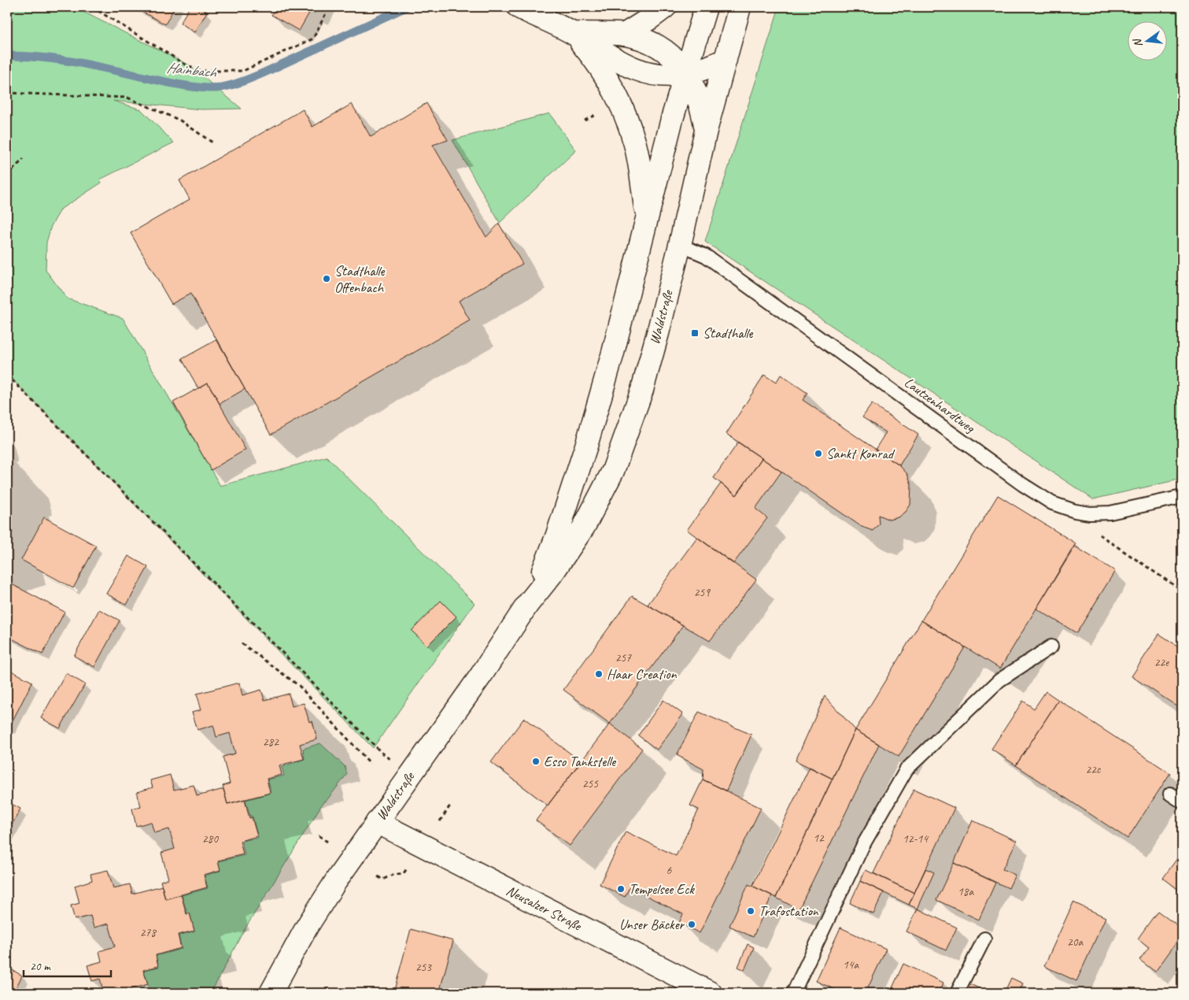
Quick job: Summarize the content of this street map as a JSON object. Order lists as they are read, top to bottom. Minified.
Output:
{"streets":{"main road":["Waldstraße","Neusalzer Straße"],"lane":["Lautzenhardtweg"]},"crossings":[["Waldstraße","Lautzenhardtweg"],["Waldstraße","Neusalzer Straße"]],"water":["Hainbach"],"places":{"other":["Stadthalle Offenbach","Sankt Konrad","Haar Creation","Esso Tankstelle","Tempelsee Eck","Trafostation","Unser Bäcker"],"transit":["Stadthalle"]},"house_numbers":["259","257","22e","282","22c","255","12","280","12-14","6","18a","278","20a","14a","253"],"scale_bar":"20 m","north":"left"}
